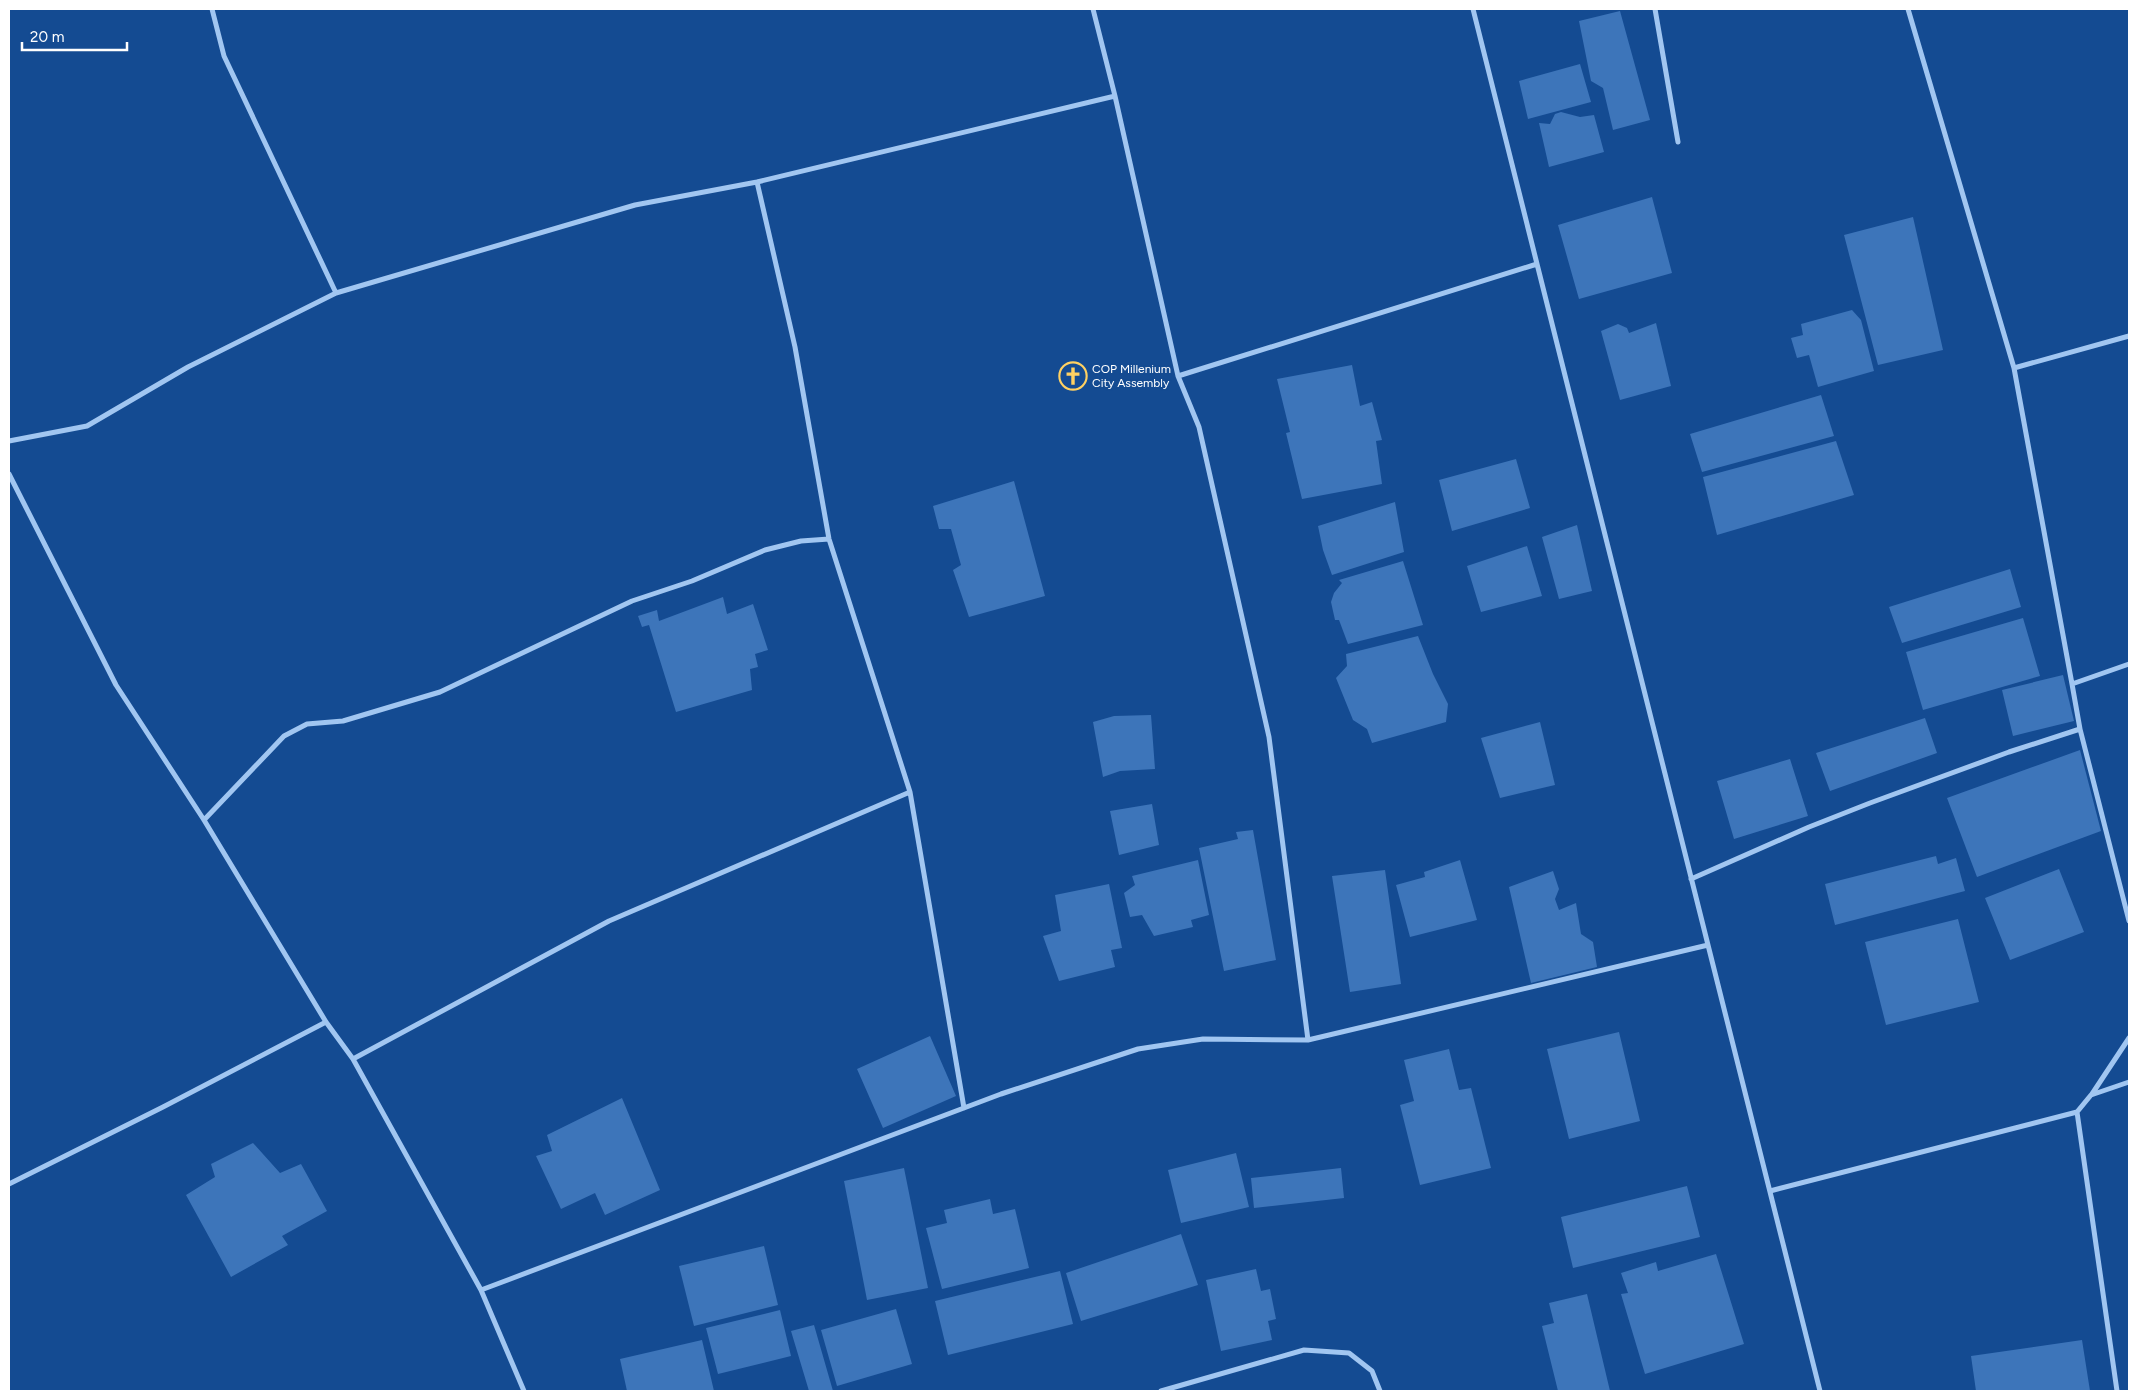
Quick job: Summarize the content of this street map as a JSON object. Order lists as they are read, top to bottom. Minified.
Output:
{"places":{"church":["COP Millenium City Assembly"]},"scale_bar":"20 m"}
